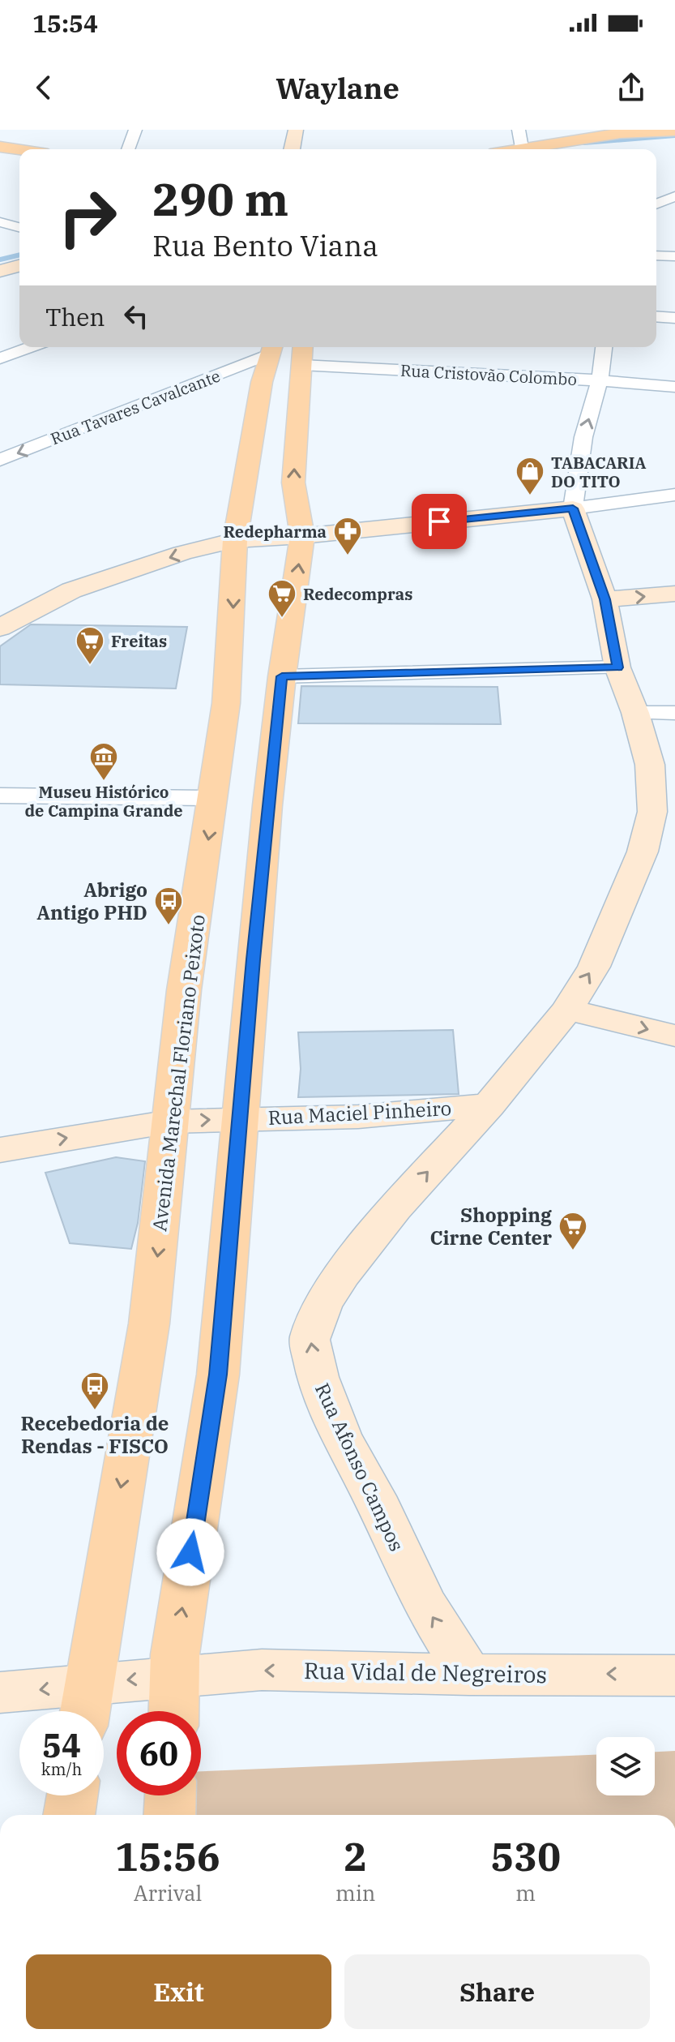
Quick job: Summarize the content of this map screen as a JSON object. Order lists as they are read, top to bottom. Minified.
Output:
{"streets":{"main road":["Avenida Marechal Floriano Peixoto"],"street":["Rua Cristovão Colombo","Rua Tavares Cavalcante","Rua Maciel Pinheiro","Rua Afonso Campos","Rua Vidal de Negreiros"]},"crossings":[["Rua Tavares Cavalcante","Avenida Marechal Floriano Peixoto"],["Avenida Marechal Floriano Peixoto","Rua Maciel Pinheiro"],["Avenida Marechal Floriano Peixoto","Rua Vidal de Negreiros"],["Rua Maciel Pinheiro","Rua Afonso Campos"],["Rua Afonso Campos","Rua Vidal de Negreiros"]],"one_way":["Rua Maciel Pinheiro","Rua Afonso Campos","Rua Vidal de Negreiros"],"places":{"shop":["TABACARIA DO TITO"],"pharmacy":["Redepharma"],"supermarket":["Redecompras","Freitas","Shopping Cirne Center"],"museum":["Museu Histórico de Campina Grande"],"bus stop":["Abrigo Antigo PHD","Recebedoria de Rendas - FISCO"]},"page":{"status":"15:54","header":"Waylane","turn":["290 m","Rua Bento Viana"],"then":"Then","speed":"54 km/h","limit":"60","eta":["15:56","Arrival","2","min","530","m"],"buttons":["Exit","Share"]}}
